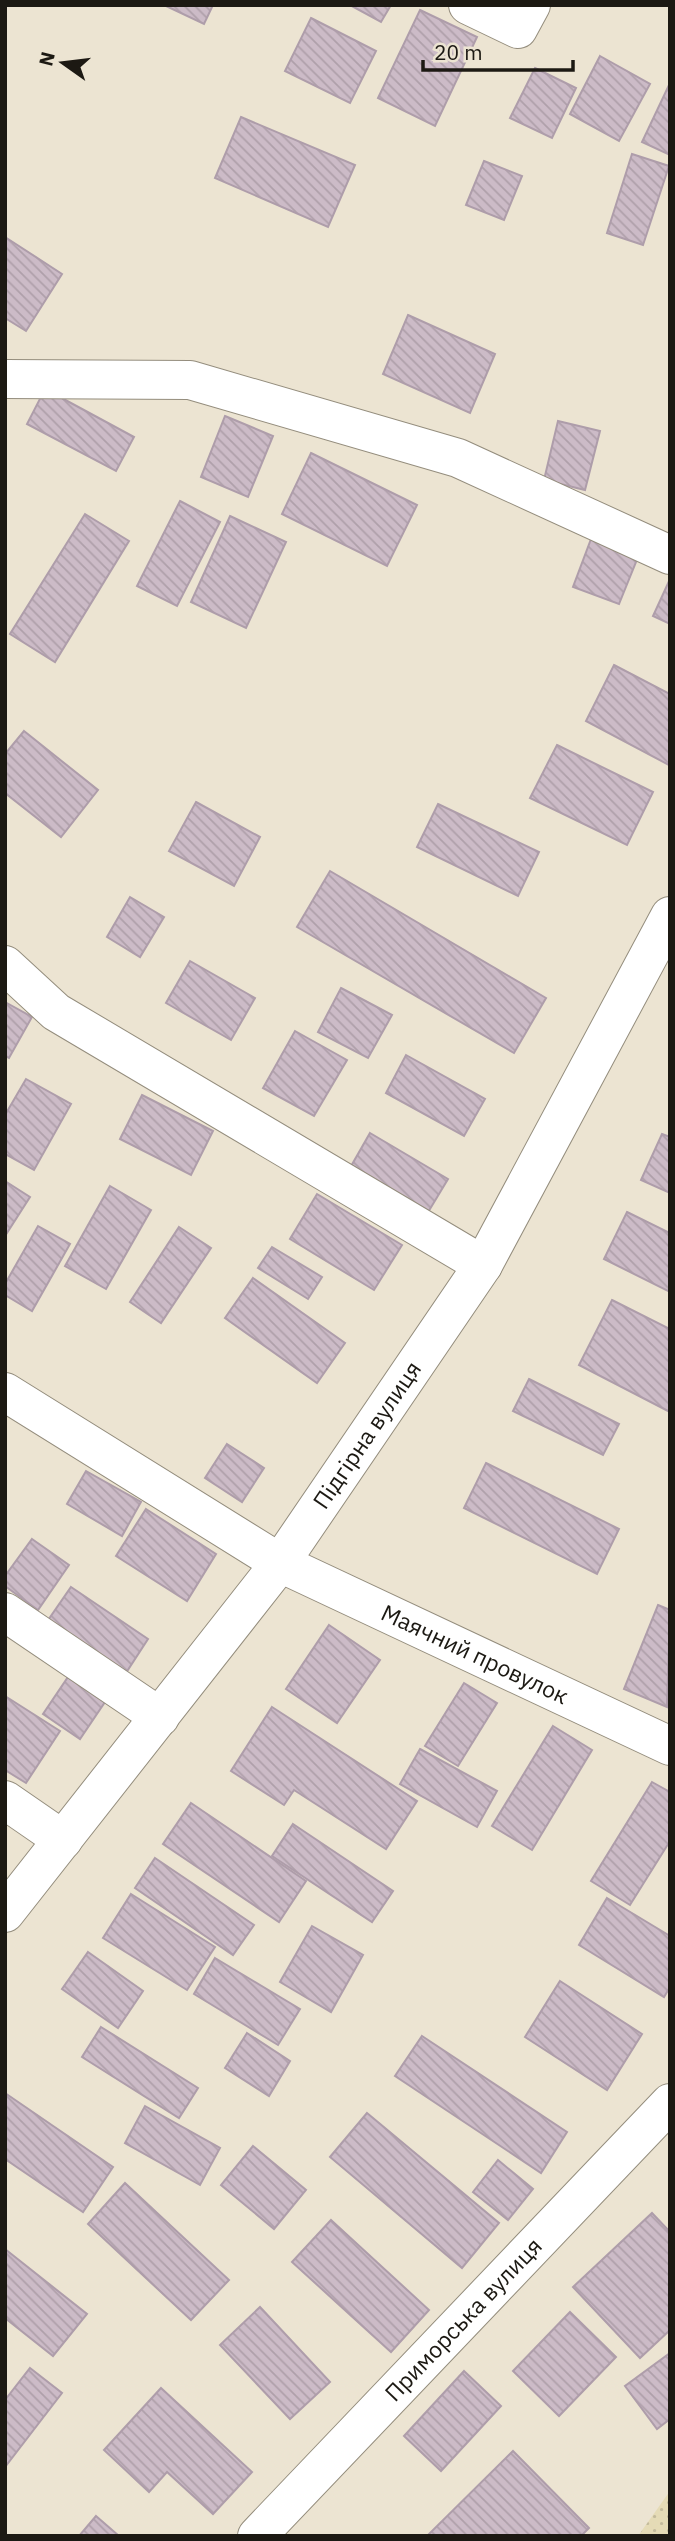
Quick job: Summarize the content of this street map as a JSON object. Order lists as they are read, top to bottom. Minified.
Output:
{"streets":{"street":["Підгірна вулиця","Маячний провулок","Приморська вулиця"]},"crossings":[["Підгірна вулиця","Маячний провулок"]],"scale_bar":"20 m","north":"left"}
